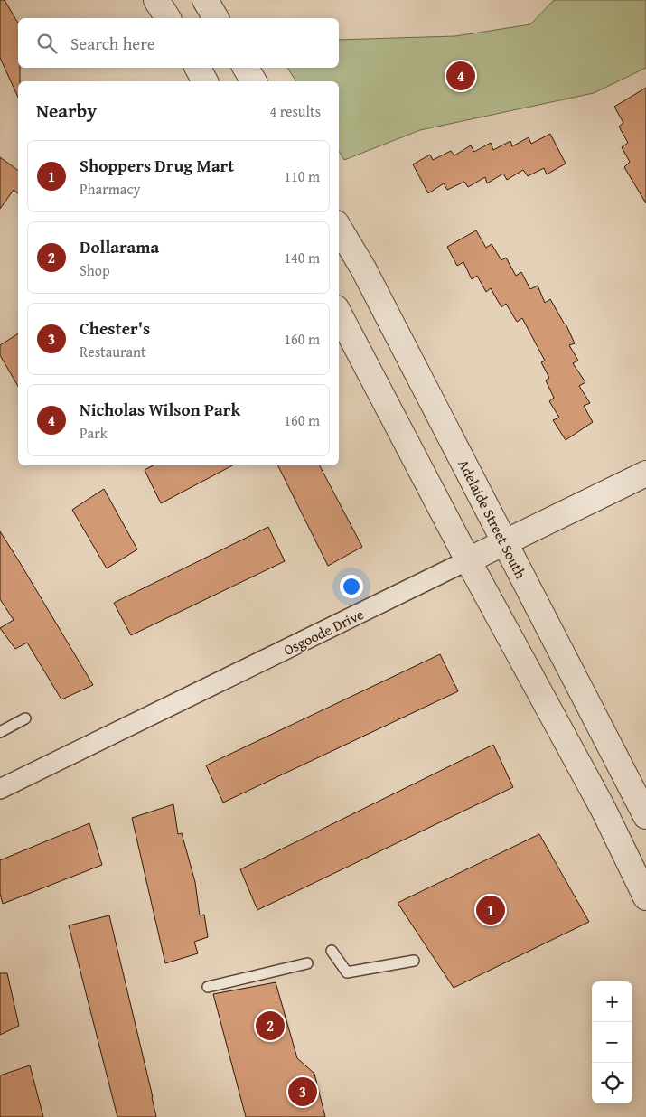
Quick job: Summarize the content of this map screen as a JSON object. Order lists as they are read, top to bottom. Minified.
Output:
{"streets":{"street":["Adelaide Street South","Osgoode Drive"]},"crossings":[["Adelaide Street South","Osgoode Drive"]],"page":{"search":"Search here","pins":["4","1","2","3"],"heading":["Nearby","4 results"],"list":[{"mark":"1","name":"Shoppers Drug Mart","note":"Pharmacy","value":"110 m"},{"mark":"2","name":"Dollarama","note":"Shop","value":"140 m"},{"mark":"3","name":"Chester's","note":"Restaurant","value":"160 m"},{"mark":"4","name":"Nicholas Wilson Park","note":"Park","value":"160 m"}],"map_buttons":["+","−"]}}
